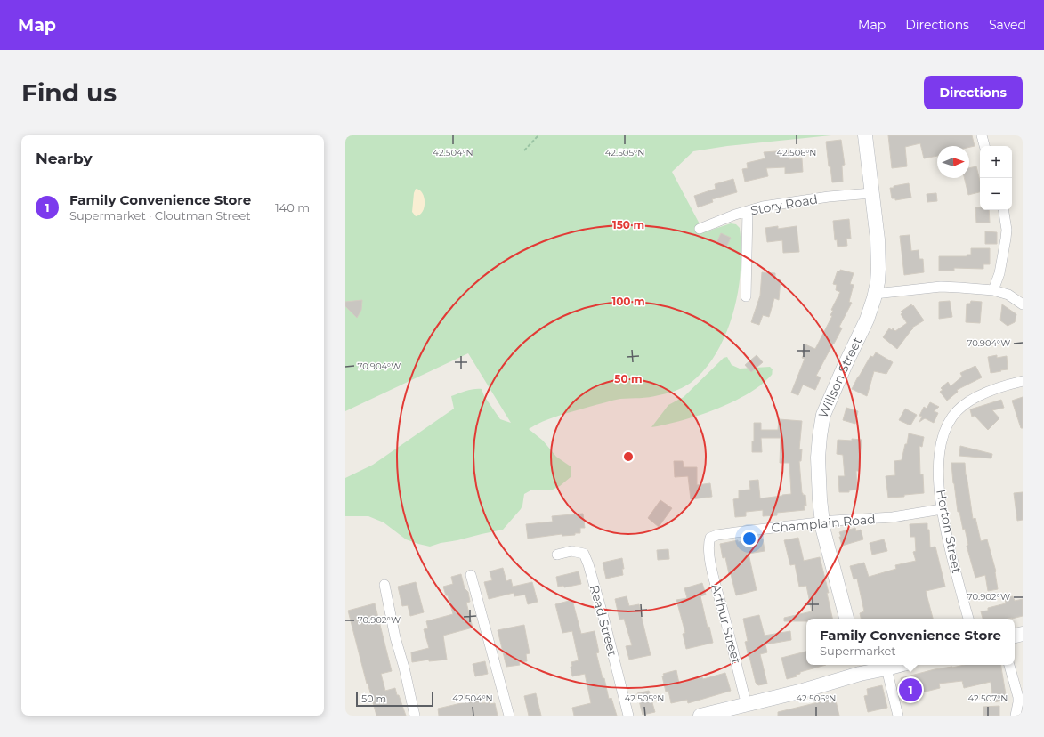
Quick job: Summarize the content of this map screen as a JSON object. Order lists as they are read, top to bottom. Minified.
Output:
{"streets":{"street":["Story Road","Willson Street","Champlain Road","Horton Street","Read Street","Arthur Street"]},"crossings":[["Story Road","Willson Street"],["Willson Street","Champlain Road"],["Champlain Road","Horton Street"],["Champlain Road","Arthur Street"]],"scale_bar":"50 m","north":"right","page":{"header":"Map","nav":["Map","Directions","Saved"],"buttons":"Directions","title":"Find us","heading":"Nearby","map_buttons":["+","−"],"list":[{"mark":"1","name":"Family Convenience Store","note":"Supermarket · Cloutman Street","value":"140 m"}],"popup":["Family Convenience Store","Supermarket"],"pins":"1","scale":"50 m"},"coordinates":["42.504°N","42.505°N","42.506°N","70.904°W","70.902°W","42.507°N"],"rings":["150 m","100 m","50 m"]}
